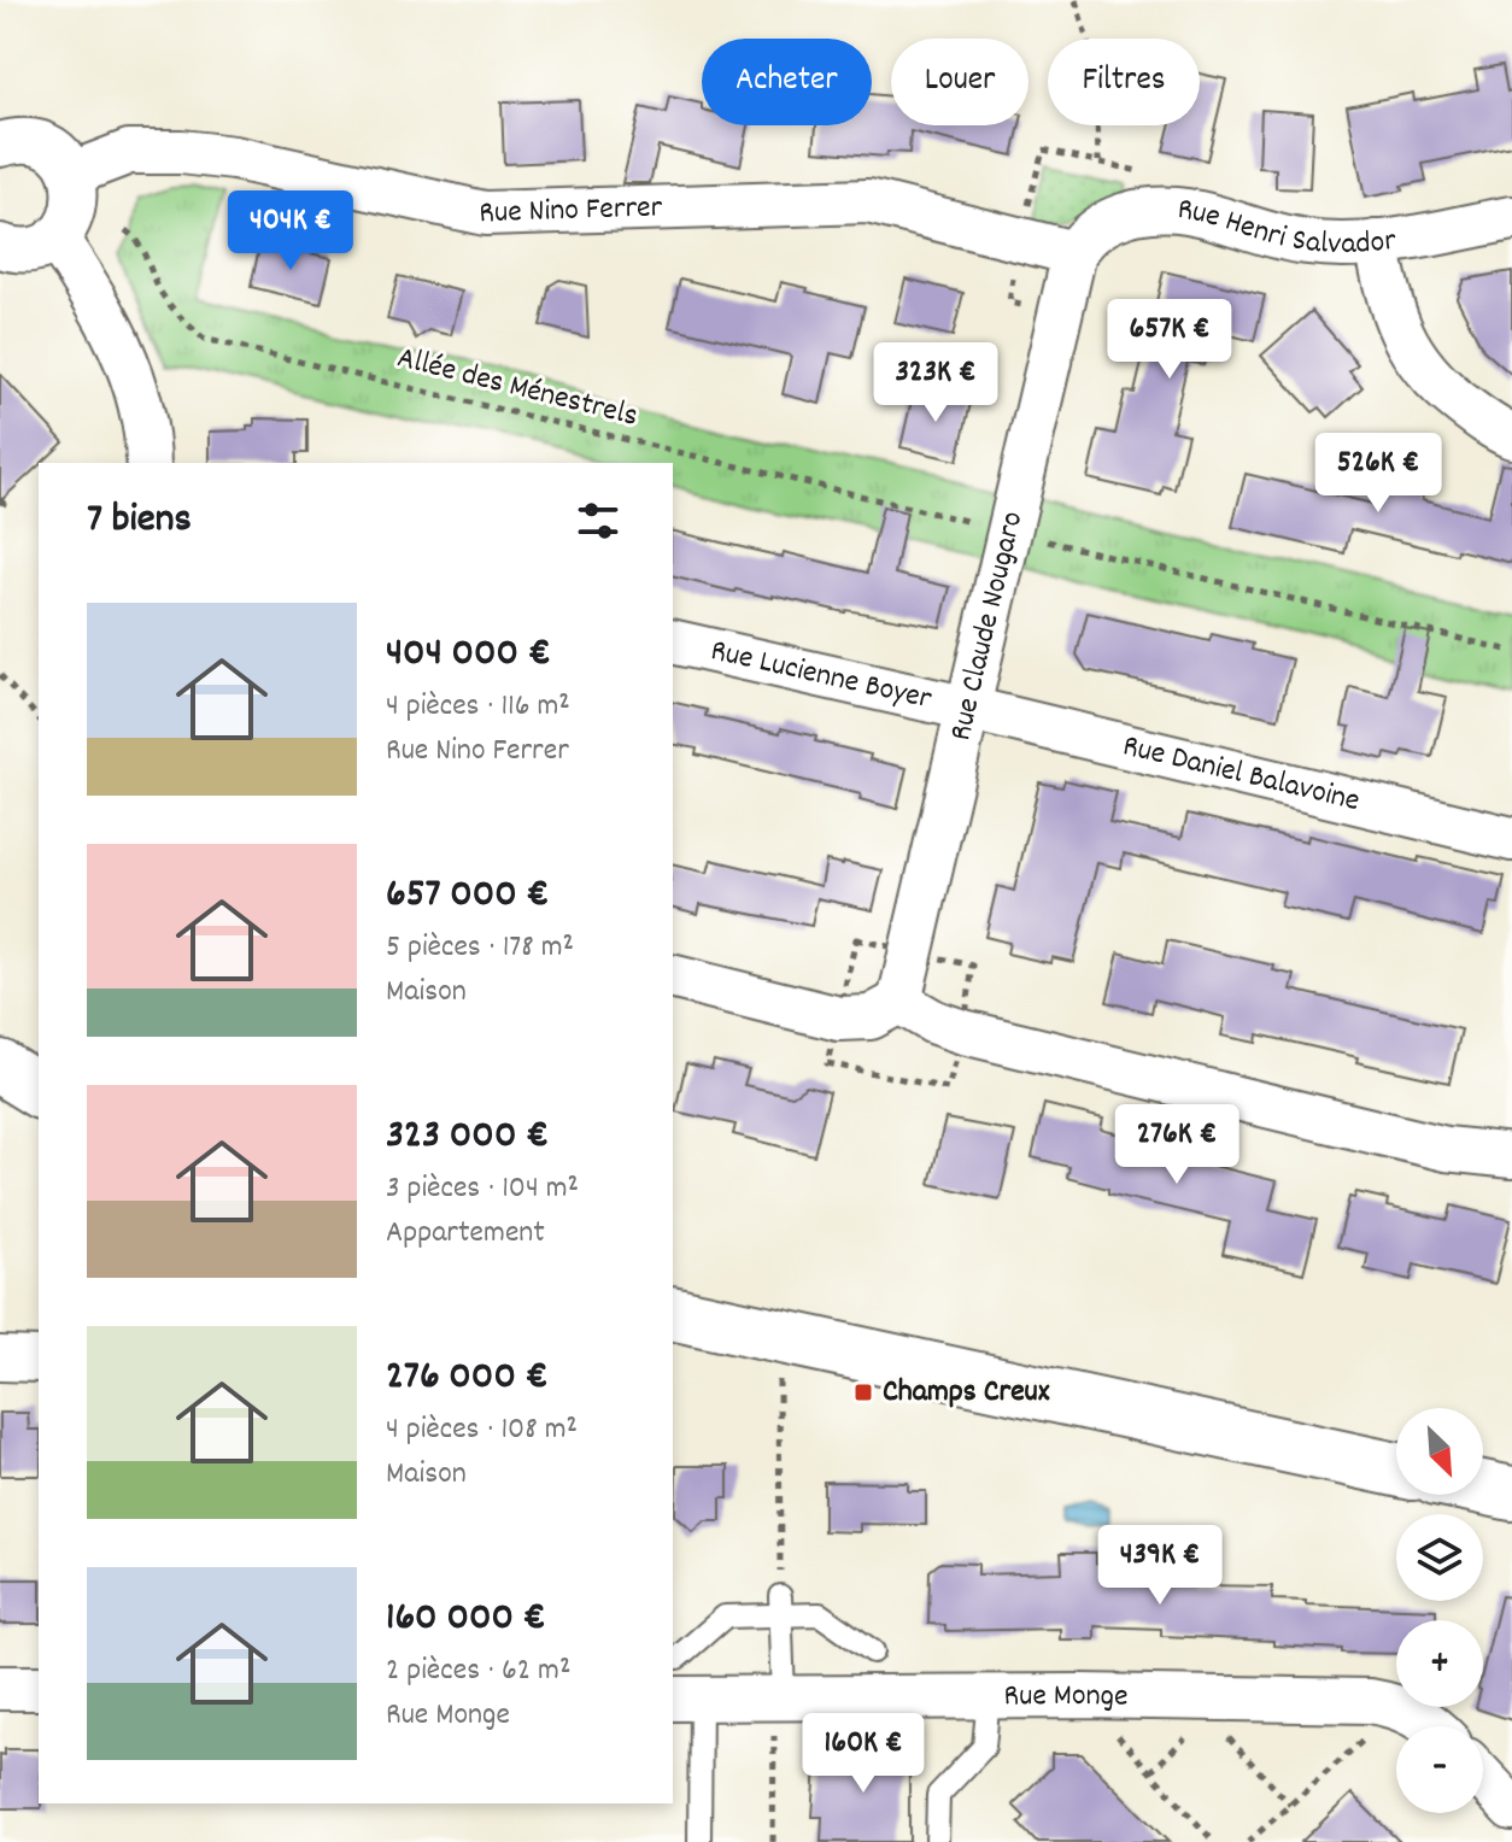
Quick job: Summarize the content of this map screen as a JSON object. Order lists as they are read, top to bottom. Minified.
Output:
{"streets":{"street":["Rue Nino Ferrer","Rue Henri Salvador","Rue Claude Nougaro","Rue Lucienne Boyer","Rue Daniel Balavoine","Rue Monge"],"path":["Allée des Ménestrels"]},"crossings":[["Rue Nino Ferrer","Rue Henri Salvador"],["Rue Nino Ferrer","Rue Claude Nougaro"],["Rue Henri Salvador","Rue Claude Nougaro"],["Allée des Ménestrels","Rue Claude Nougaro"],["Rue Claude Nougaro","Rue Lucienne Boyer"],["Rue Claude Nougaro","Rue Daniel Balavoine"],["Rue Lucienne Boyer","Rue Daniel Balavoine"]],"places":{"transit":["Champs Creux"]},"north":"bottom right","page":{"chip":["Acheter","Louer","Filtres"],"price":["404K €","657K €","323K €","526K €","276K €","439K €","160K €"],"heading":"7 biens","list":[{"name":"404 000 €","note":"4 pièces · 116 m² · Rue Nino Ferrer"},{"name":"657 000 €","note":"5 pièces · 178 m² · Maison"},{"name":"323 000 €","note":"3 pièces · 104 m² · Appartement"},{"name":"276 000 €","note":"4 pièces · 108 m² · Maison"},{"name":"160 000 €","note":"2 pièces · 62 m² · Rue Monge"}],"map_buttons":["+","−"]}}
